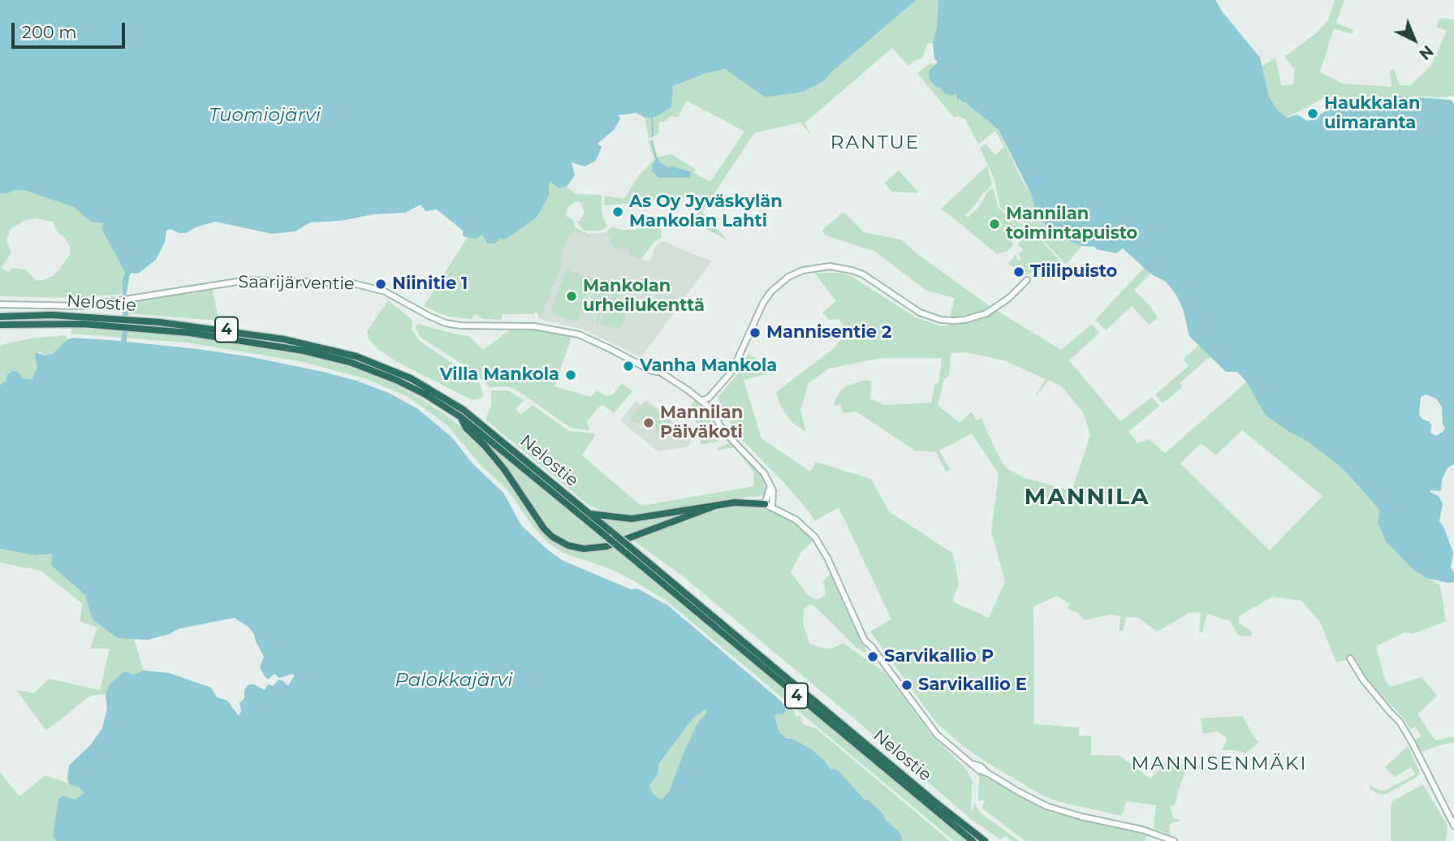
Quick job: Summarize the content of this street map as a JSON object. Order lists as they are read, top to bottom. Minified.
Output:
{"streets":{"highway":["Nelostie","4"],"main road":["Saarijärventie"]},"districts":["RANTUE","MANNILA","MANNISENMÄKI"],"water":["Tuomiojärvi","Palokkajärvi"],"places":["Haukkalan uimaranta","As Oy Jyväskylän Mankolan Lahti","Mannilan toimintapuisto","Tiilipuisto","Niinitie 1","Mankolan urheilukenttä","Mannisentie 2","Vanha Mankola","Villa Mankola","Mannilan Päiväkoti","Sarvikallio P","Sarvikallio E"],"scale_bar":"200 m","north":"bottom right"}
